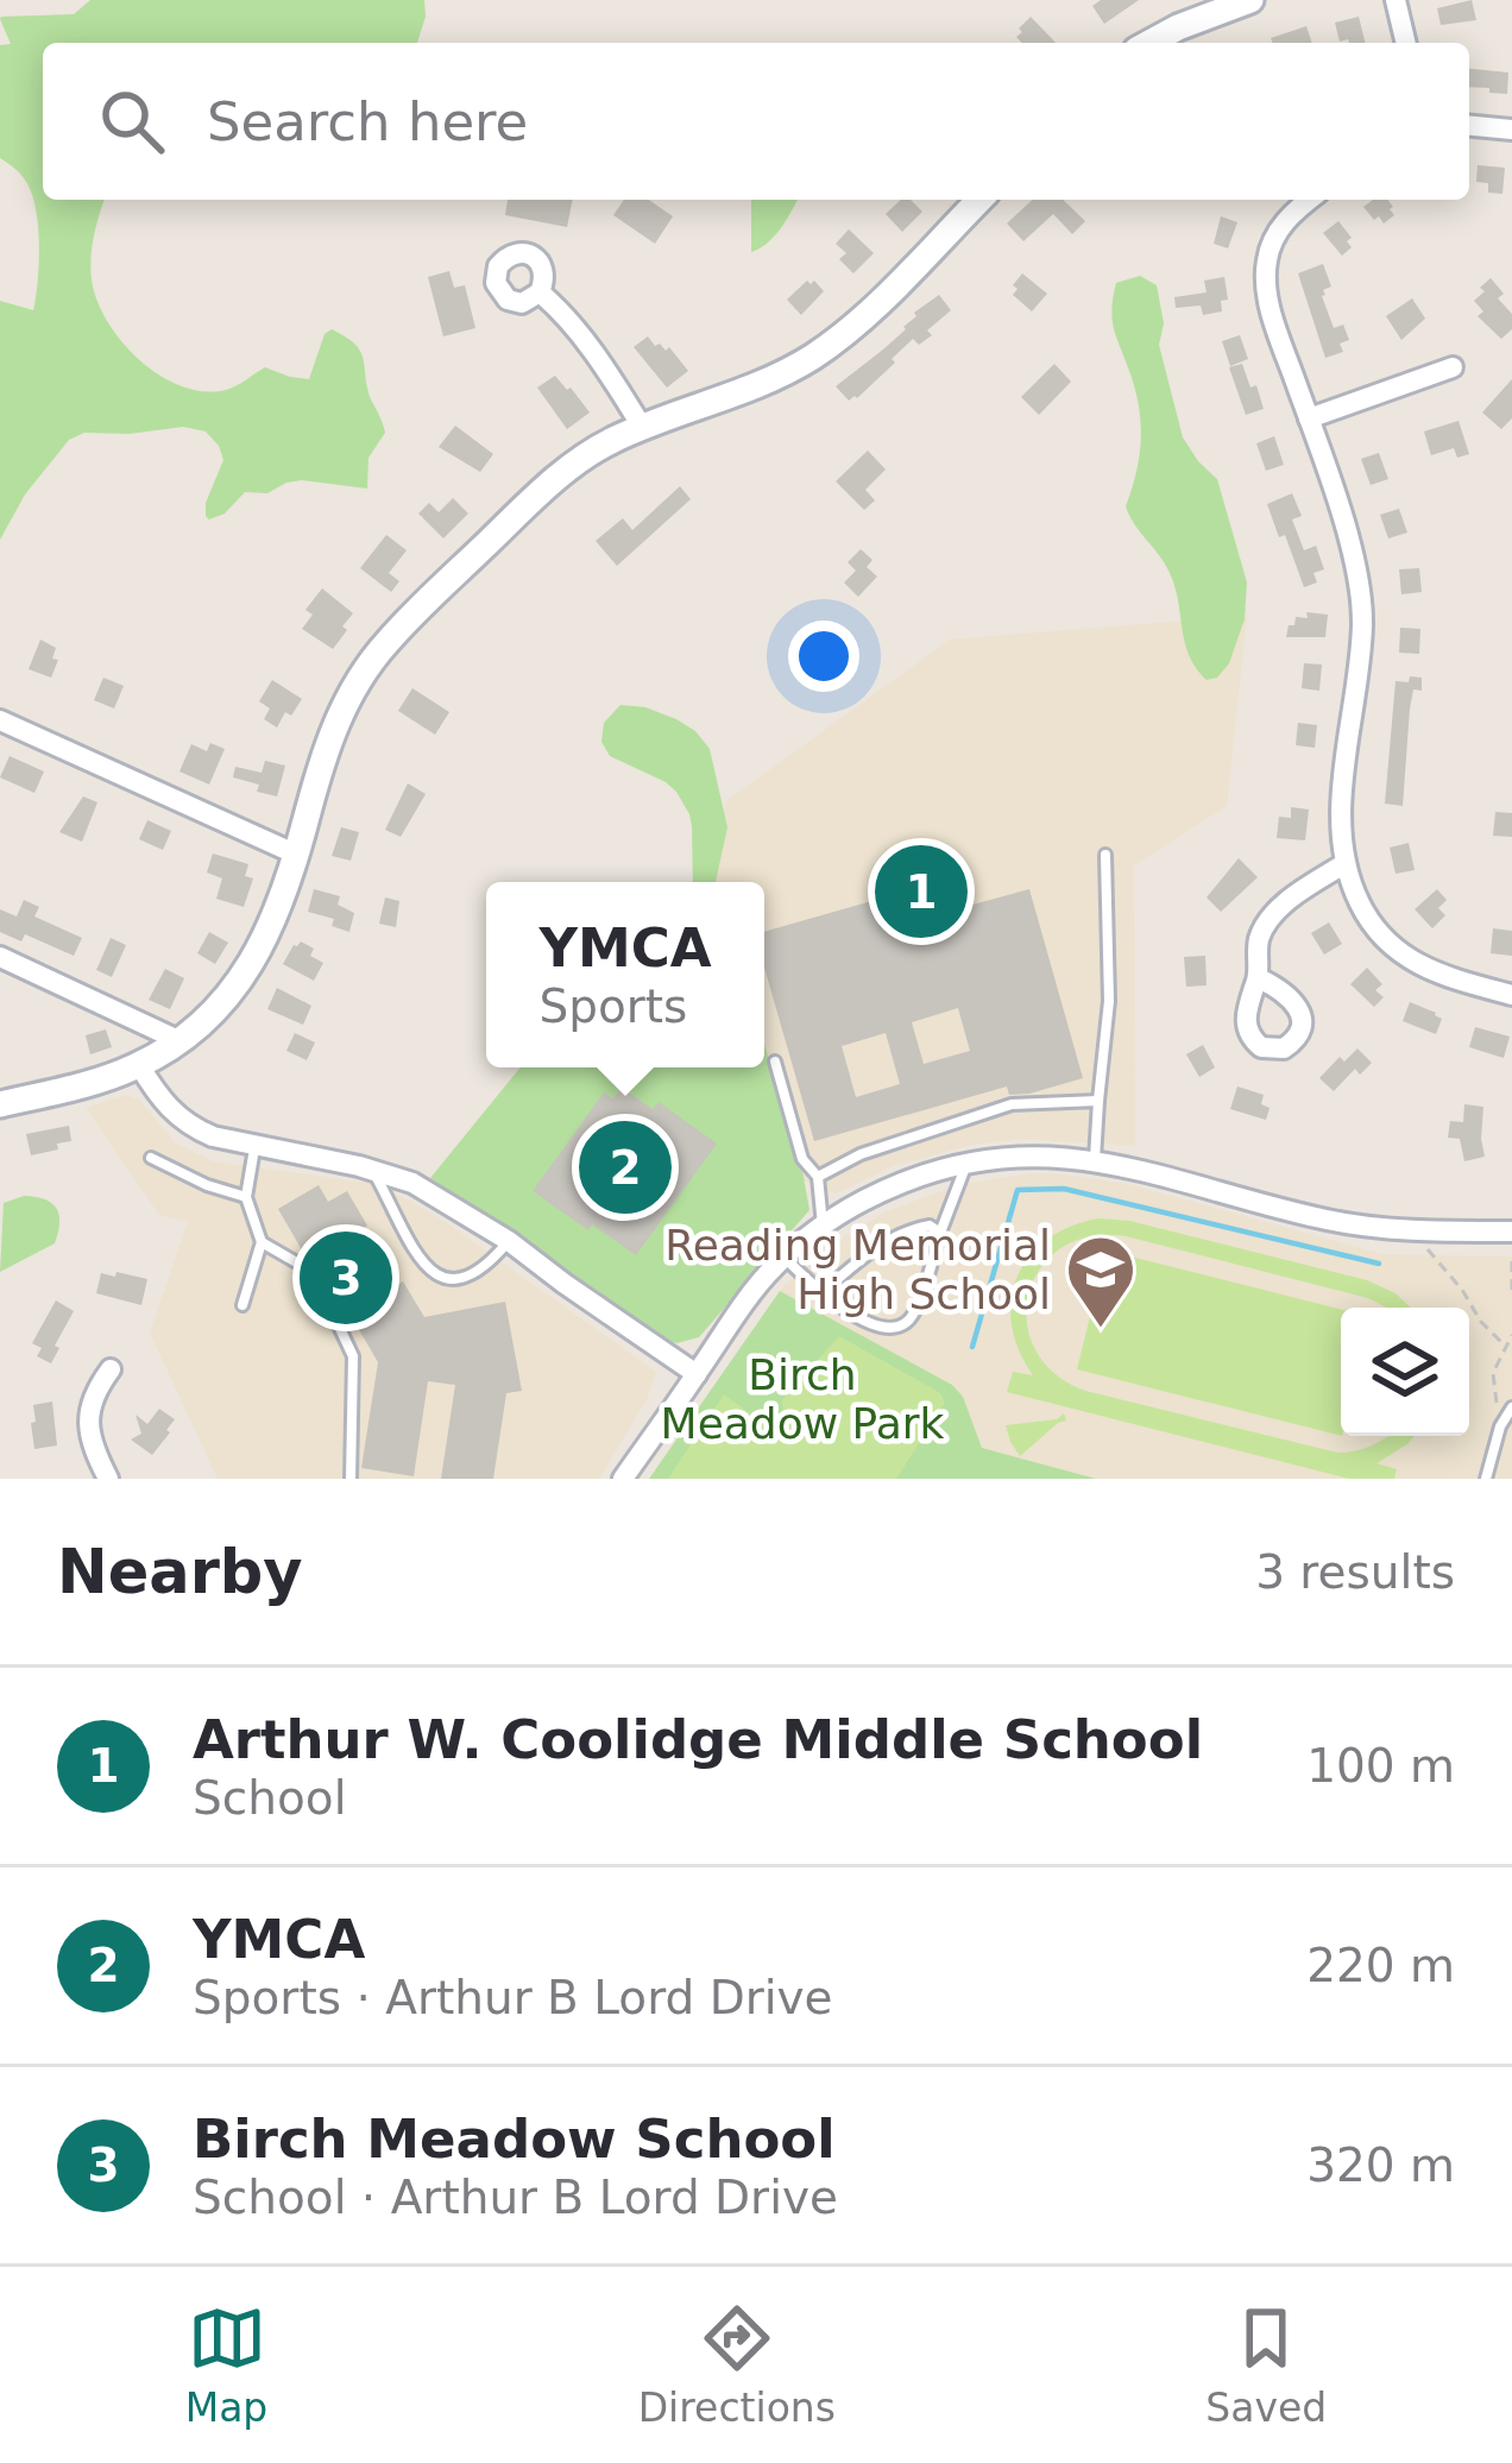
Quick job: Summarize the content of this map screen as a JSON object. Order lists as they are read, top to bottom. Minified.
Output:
{"parks":["Birch Meadow Park"],"places":{"school or university":["Reading Memorial High School"]},"page":{"search":"Search here","pins":["1","2","3"],"popup":["YMCA","Sports"],"heading":["Nearby","3 results"],"list":[{"mark":"1","name":"Arthur W. Coolidge Middle School","note":"School","value":"100 m"},{"mark":"2","name":"YMCA","note":"Sports · Arthur B Lord Drive","value":"220 m"},{"mark":"3","name":"Birch Meadow School","note":"School · Arthur B Lord Drive","value":"320 m"}],"nav":["Map","Directions","Saved"]}}
